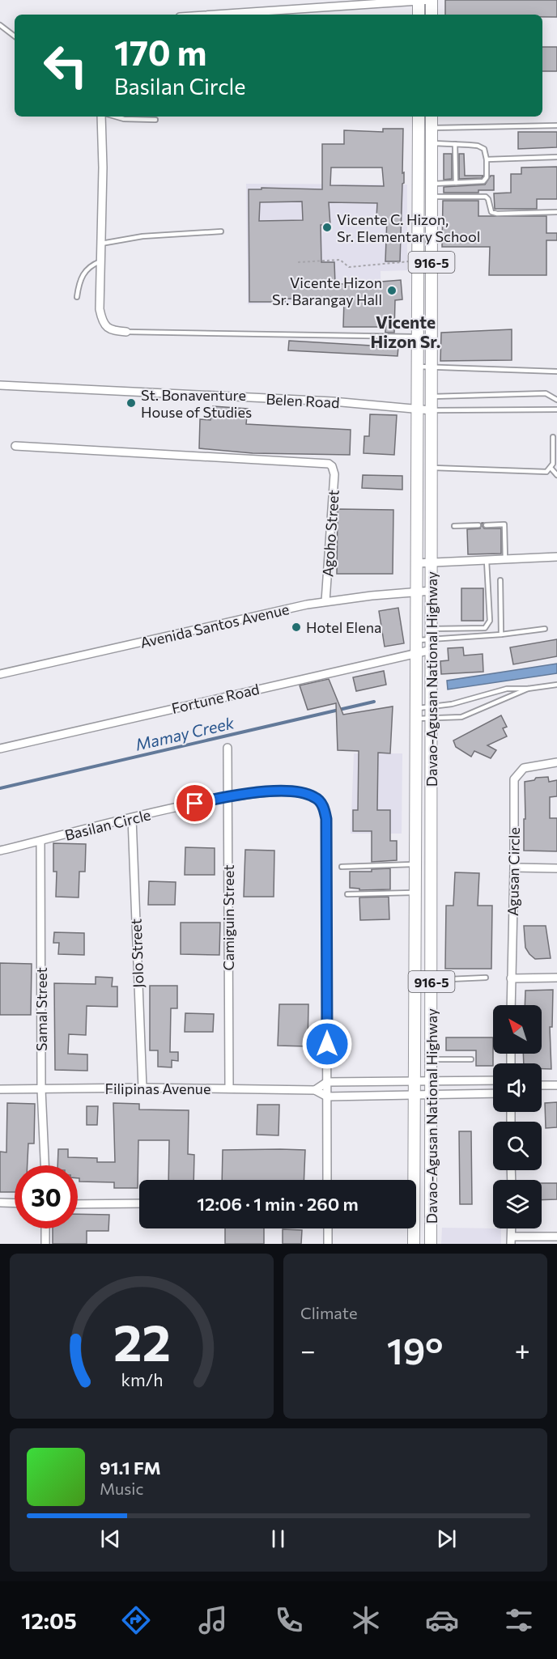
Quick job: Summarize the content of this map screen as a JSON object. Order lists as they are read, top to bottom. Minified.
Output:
{"streets":{"main road":["916-5","Davao-Agusan National Highway"],"street":["Belen Road","Agoho Street","Avenida Santos Avenue","Fortune Road","Basilan Circle","Agusan Circle","Camiguin Street","Jolo Street","Samal Street","Filipinas Avenue"]},"crossings":[["Belen Road","Davao-Agusan National Highway"],["Agoho Street","Avenida Santos Avenue"],["Avenida Santos Avenue","Davao-Agusan National Highway"],["Davao-Agusan National Highway","Fortune Road"],["Davao-Agusan National Highway","Filipinas Avenue"],["Basilan Circle","Camiguin Street"],["Basilan Circle","Jolo Street"],["Basilan Circle","Samal Street"],["Basilan Circle","Filipinas Avenue"],["Camiguin Street","Filipinas Avenue"],["Jolo Street","Filipinas Avenue"],["Samal Street","Filipinas Avenue"]],"districts":["Vicente Hizon Sr."],"water":["Mamay Creek"],"places":["Vicente C. Hizon, Sr. Elementary School","Vicente Hizon Sr. Barangay Hall","St. Bonaventure House of Studies","Hotel Elena"],"north":"top left","page":{"turn":["170 m","Basilan Circle"],"limit":"30","trip":"12:06 · 1 min · 260 m","tile":"Climate","heat":["−","19°","+"],"song":["91.1 FM","Music"],"tabs":"12:05","gauge":["22","km/h"]}}
